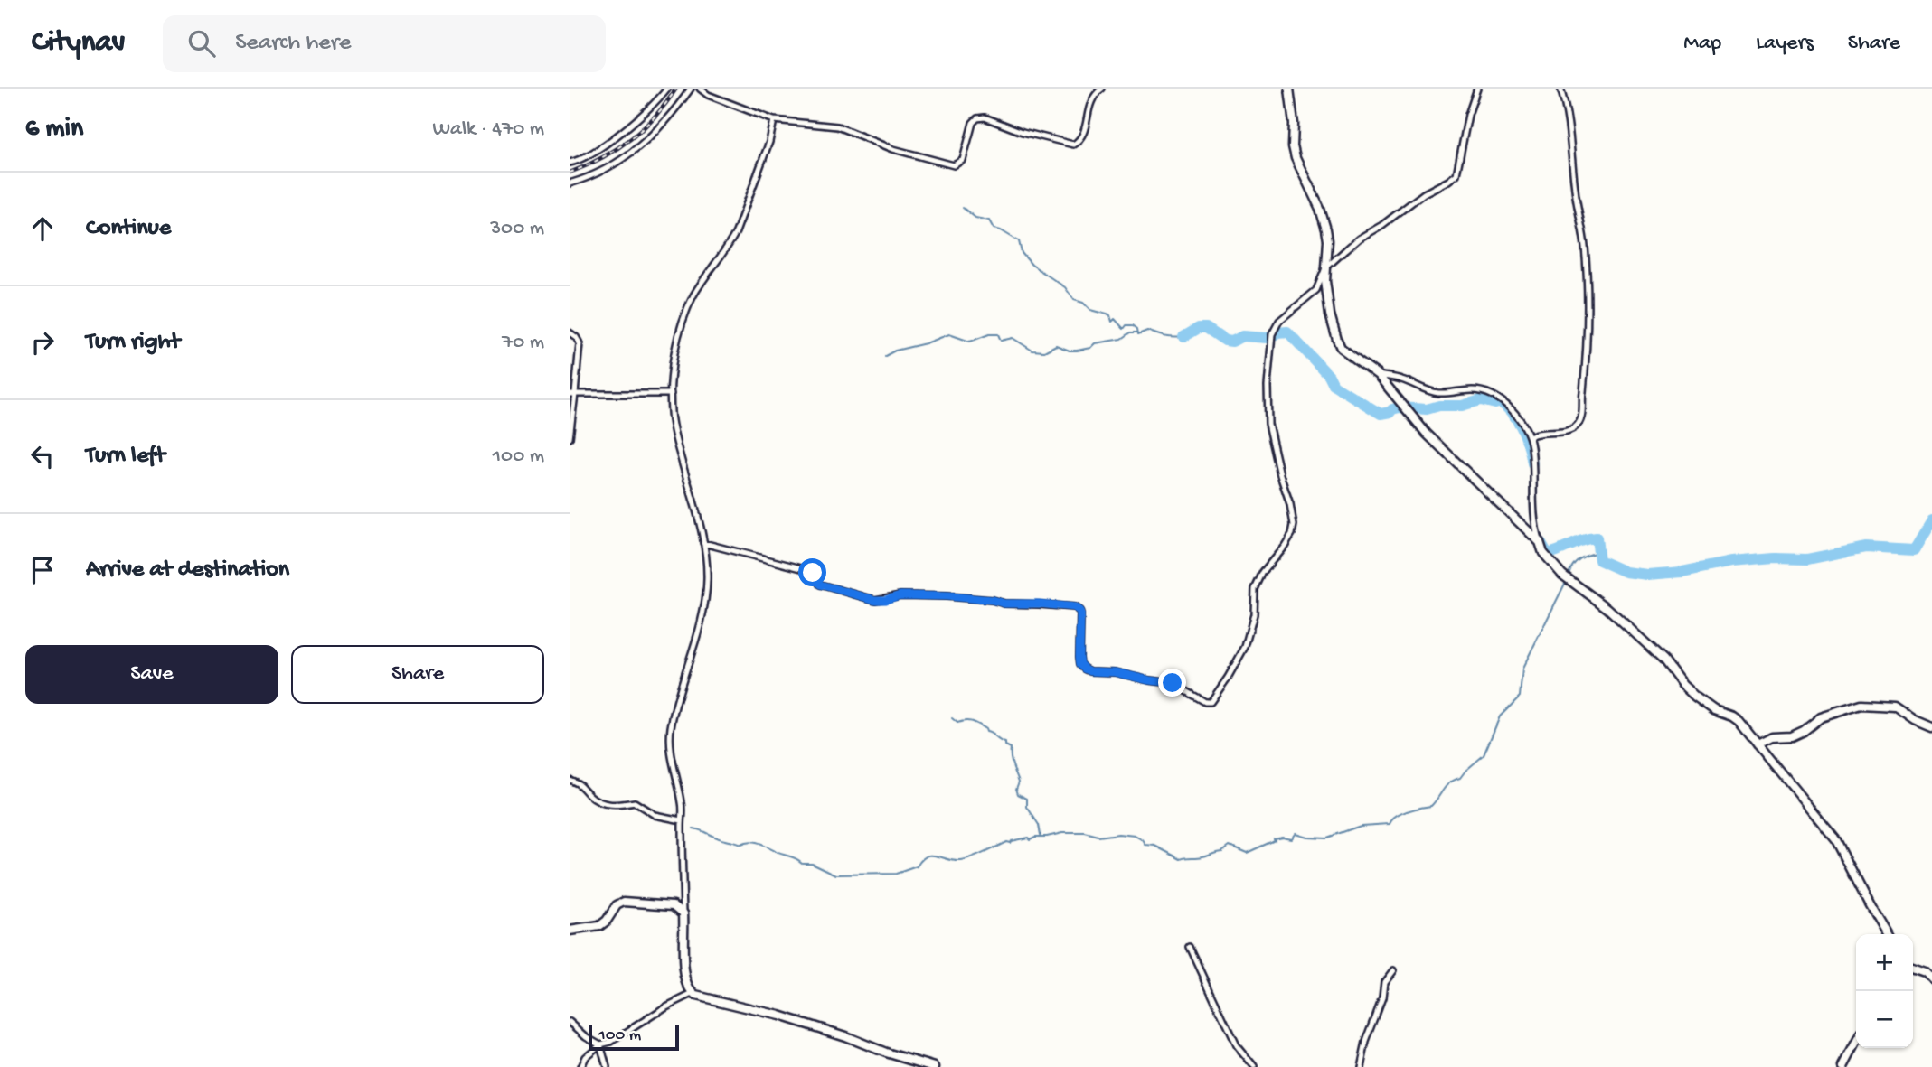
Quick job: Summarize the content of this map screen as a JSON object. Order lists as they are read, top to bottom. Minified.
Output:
{"scale_bar":"100 m","page":{"header":"Citynav","search":"Search here","nav":["Map","Layers","Share"],"heading":["6 min","Walk · 470 m"],"list":[["Continue","300 m"],["Turn right","70 m"],["Turn left","100 m"],"Arrive at destination"],"buttons":["Save","Share"],"map_buttons":["+","−"],"scale":"100 m"}}
